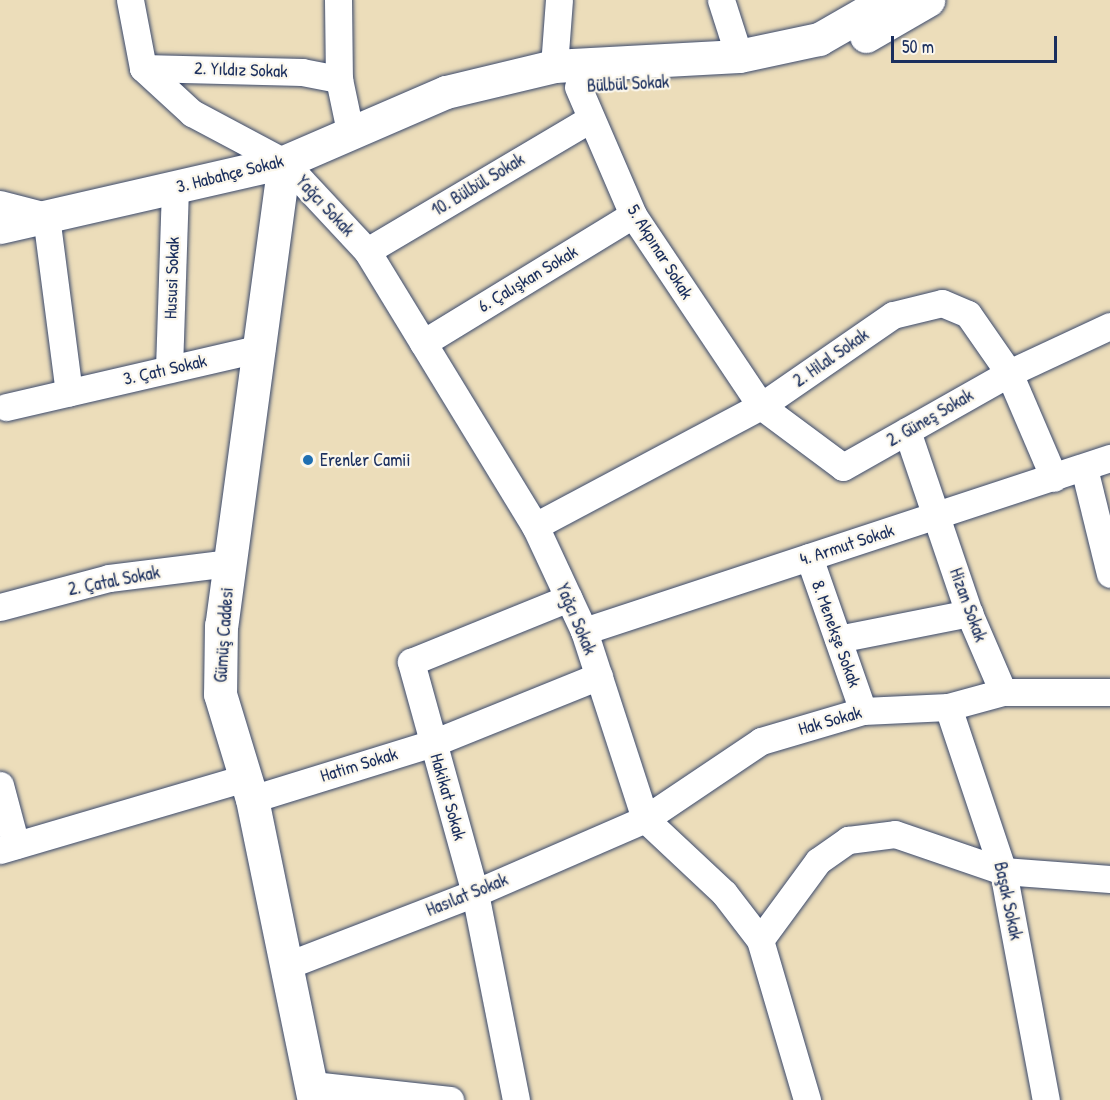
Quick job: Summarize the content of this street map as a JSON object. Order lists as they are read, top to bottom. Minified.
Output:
{"streets":{"street":["2. Yıldız Sokak","Bülbül Sokak","3. Habahçe Sokak","10. Bülbül Sokak","Yağcı Sokak","5. Akpınar Sokak","Hususi Sokak","6. Çalışkan Sokak","2. Hilal Sokak","3. Çatı Sokak","2. Güneş Sokak","4. Armut Sokak","2. Çatal Sokak","Hizan Sokak","8. Menekşe Sokak","Gümüş Caddesi","Hak Sokak","Hatim Sokak","Hakikat Sokak","Hasılat Sokak","Başak Sokak"]},"crossings":[["2. Yıldız Sokak","Yağcı Sokak"],["Bülbül Sokak","3. Habahçe Sokak"],["Bülbül Sokak","5. Akpınar Sokak"],["3. Habahçe Sokak","Yağcı Sokak"],["3. Habahçe Sokak","5. Akpınar Sokak"],["3. Habahçe Sokak","Hususi Sokak"],["3. Habahçe Sokak","Gümüş Caddesi"],["10. Bülbül Sokak","Yağcı Sokak"],["10. Bülbül Sokak","5. Akpınar Sokak"],["Yağcı Sokak","6. Çalışkan Sokak"],["Yağcı Sokak","2. Hilal Sokak"],["Yağcı Sokak","4. Armut Sokak"],["Yağcı Sokak","Gümüş Caddesi"],["Yağcı Sokak","Hak Sokak"],["Yağcı Sokak","Hatim Sokak"],["Yağcı Sokak","Hakikat Sokak"],["Yağcı Sokak","Hasılat Sokak"],["5. Akpınar Sokak","6. Çalışkan Sokak"],["5. Akpınar Sokak","2. Hilal Sokak"],["5. Akpınar Sokak","2. Güneş Sokak"],["Hususi Sokak","3. Çatı Sokak"],["2. Hilal Sokak","2. Güneş Sokak"],["2. Hilal Sokak","4. Armut Sokak"],["3. Çatı Sokak","Gümüş Caddesi"],["2. Güneş Sokak","Hizan Sokak"],["4. Armut Sokak","Hizan Sokak"],["4. Armut Sokak","8. Menekşe Sokak"],["2. Çatal Sokak","Gümüş Caddesi"],["Hizan Sokak","Hak Sokak"],["8. Menekşe Sokak","Hak Sokak"],["Gümüş Caddesi","Hatim Sokak"],["Gümüş Caddesi","Hasılat Sokak"],["Hak Sokak","Hasılat Sokak"],["Hak Sokak","Başak Sokak"],["Hatim Sokak","Hakikat Sokak"],["Hakikat Sokak","Hasılat Sokak"]],"places":["Erenler Camii"],"scale_bar":"50 m"}
